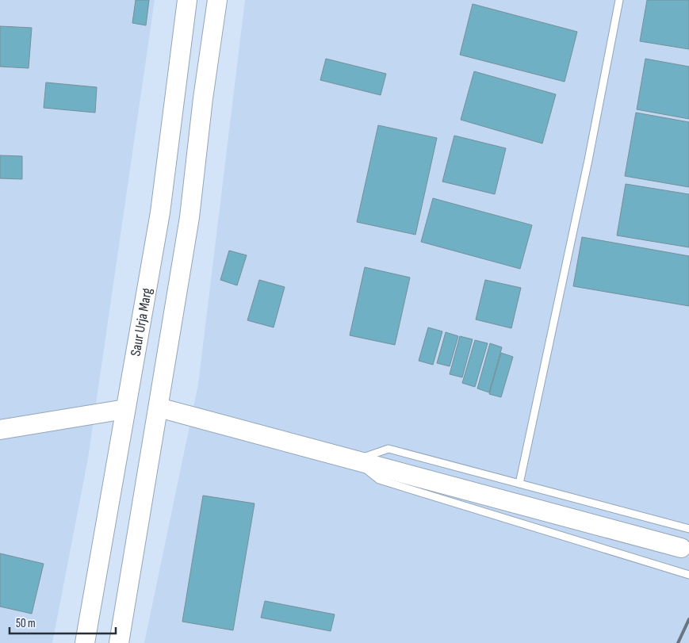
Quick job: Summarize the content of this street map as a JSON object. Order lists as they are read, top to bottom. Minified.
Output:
{"streets":{"street":["Saur Urja Marg"]},"scale_bar":"50 m"}
